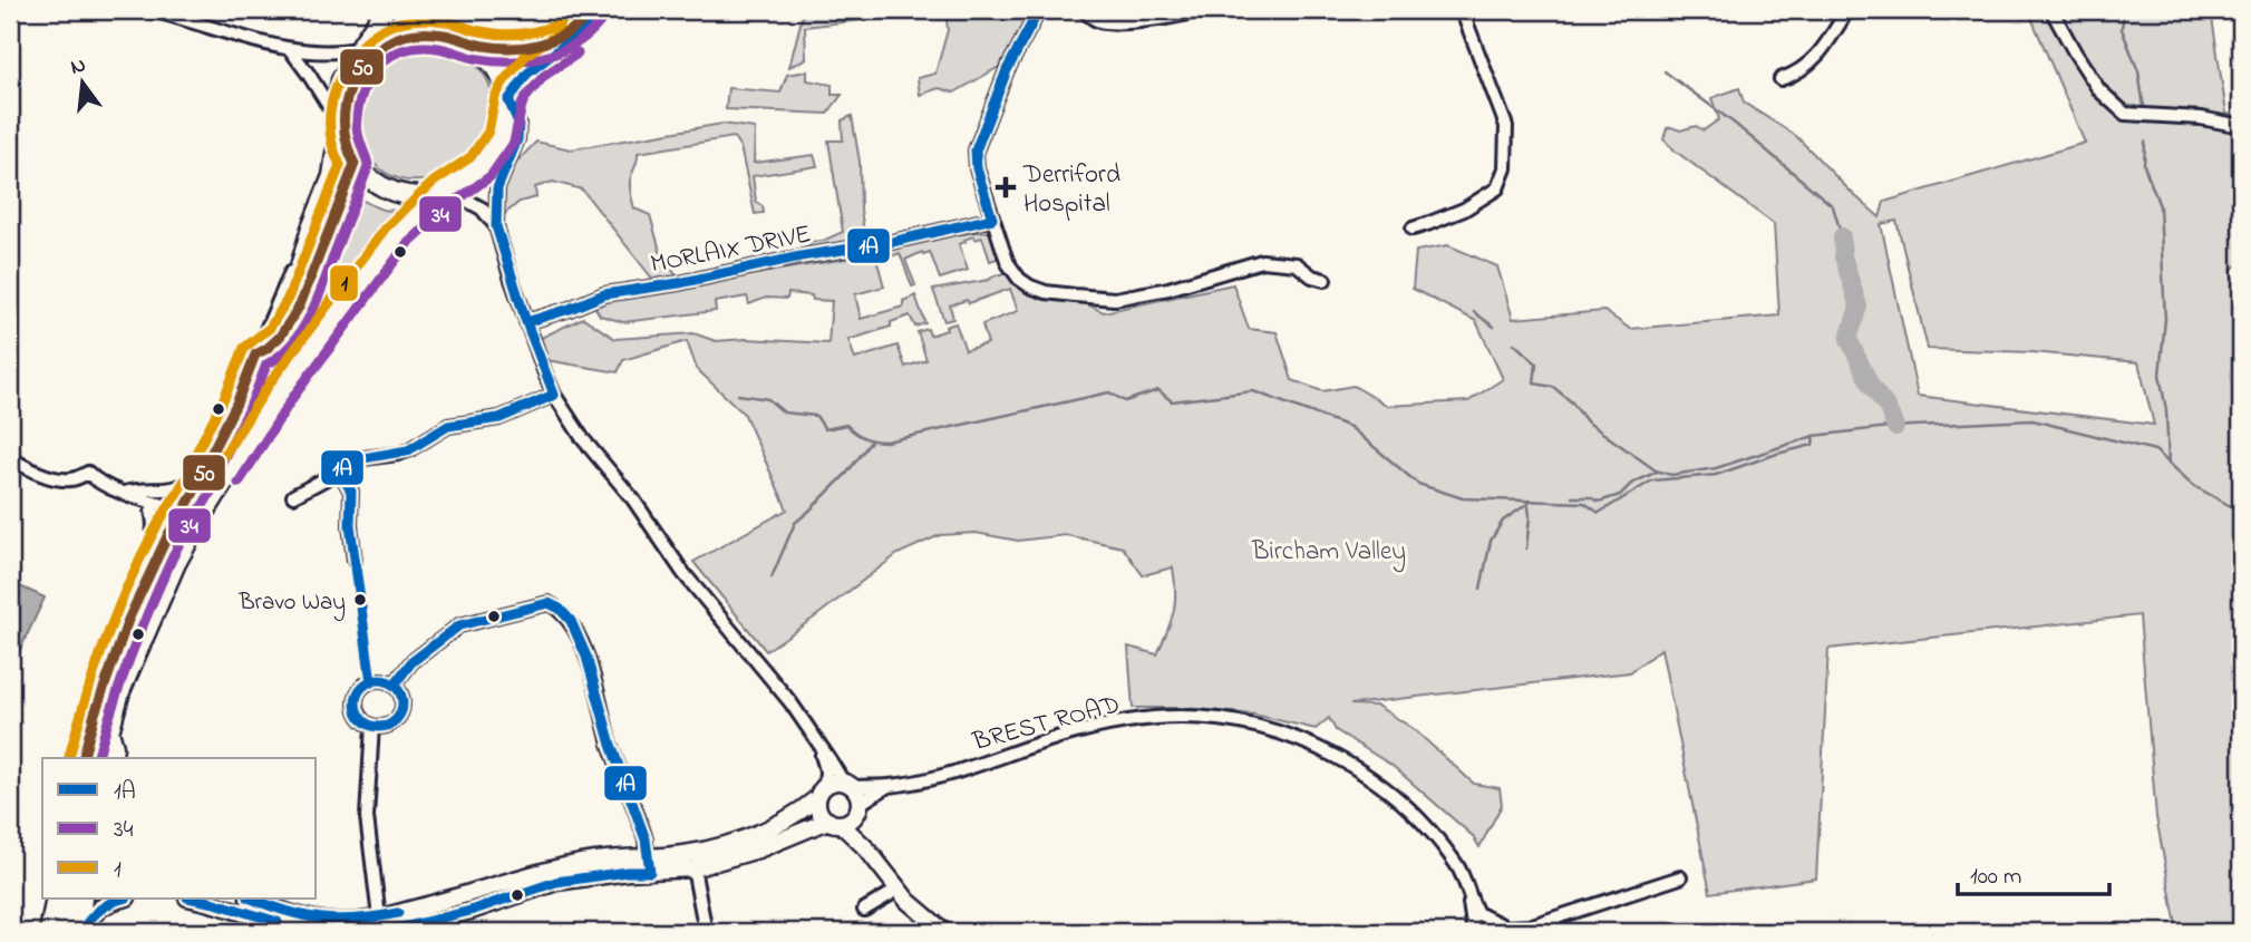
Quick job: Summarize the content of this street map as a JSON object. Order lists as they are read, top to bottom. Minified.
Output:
{"streets":{"street":["MORLAIX DRIVE","BREST ROAD"]},"parks":["Bircham Valley"],"places":{"health":["Derriford Hospital"],"other":["Bravo Way"]},"lines":["transit line 1A","transit line 1","transit line 50","transit line 34"],"legend":["1A","34","1"],"scale_bar":"100 m","north":"top"}
